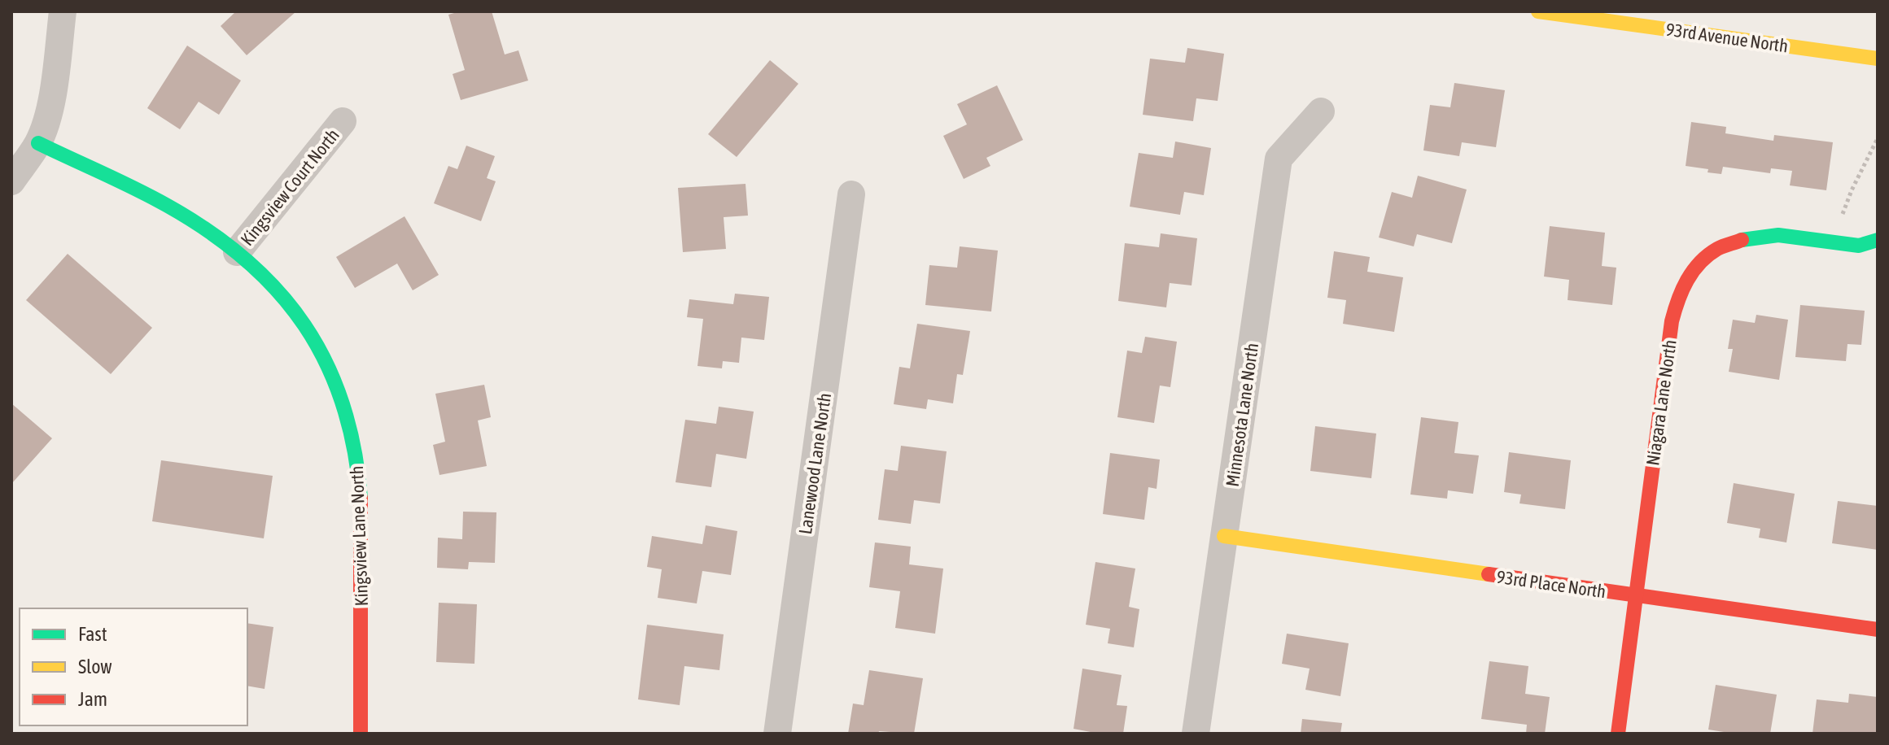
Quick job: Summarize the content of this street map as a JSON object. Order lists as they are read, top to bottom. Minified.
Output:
{"streets":{"street":["93rd Avenue North","Kingsview Court North","Niagara Lane North","Minnesota Lane North","Lanewood Lane North","Kingsview Lane North","93rd Place North"]},"crossings":[["Kingsview Court North","Kingsview Lane North"],["Niagara Lane North","93rd Place North"],["Minnesota Lane North","93rd Place North"]],"legend":["Fast","Slow","Jam"]}
